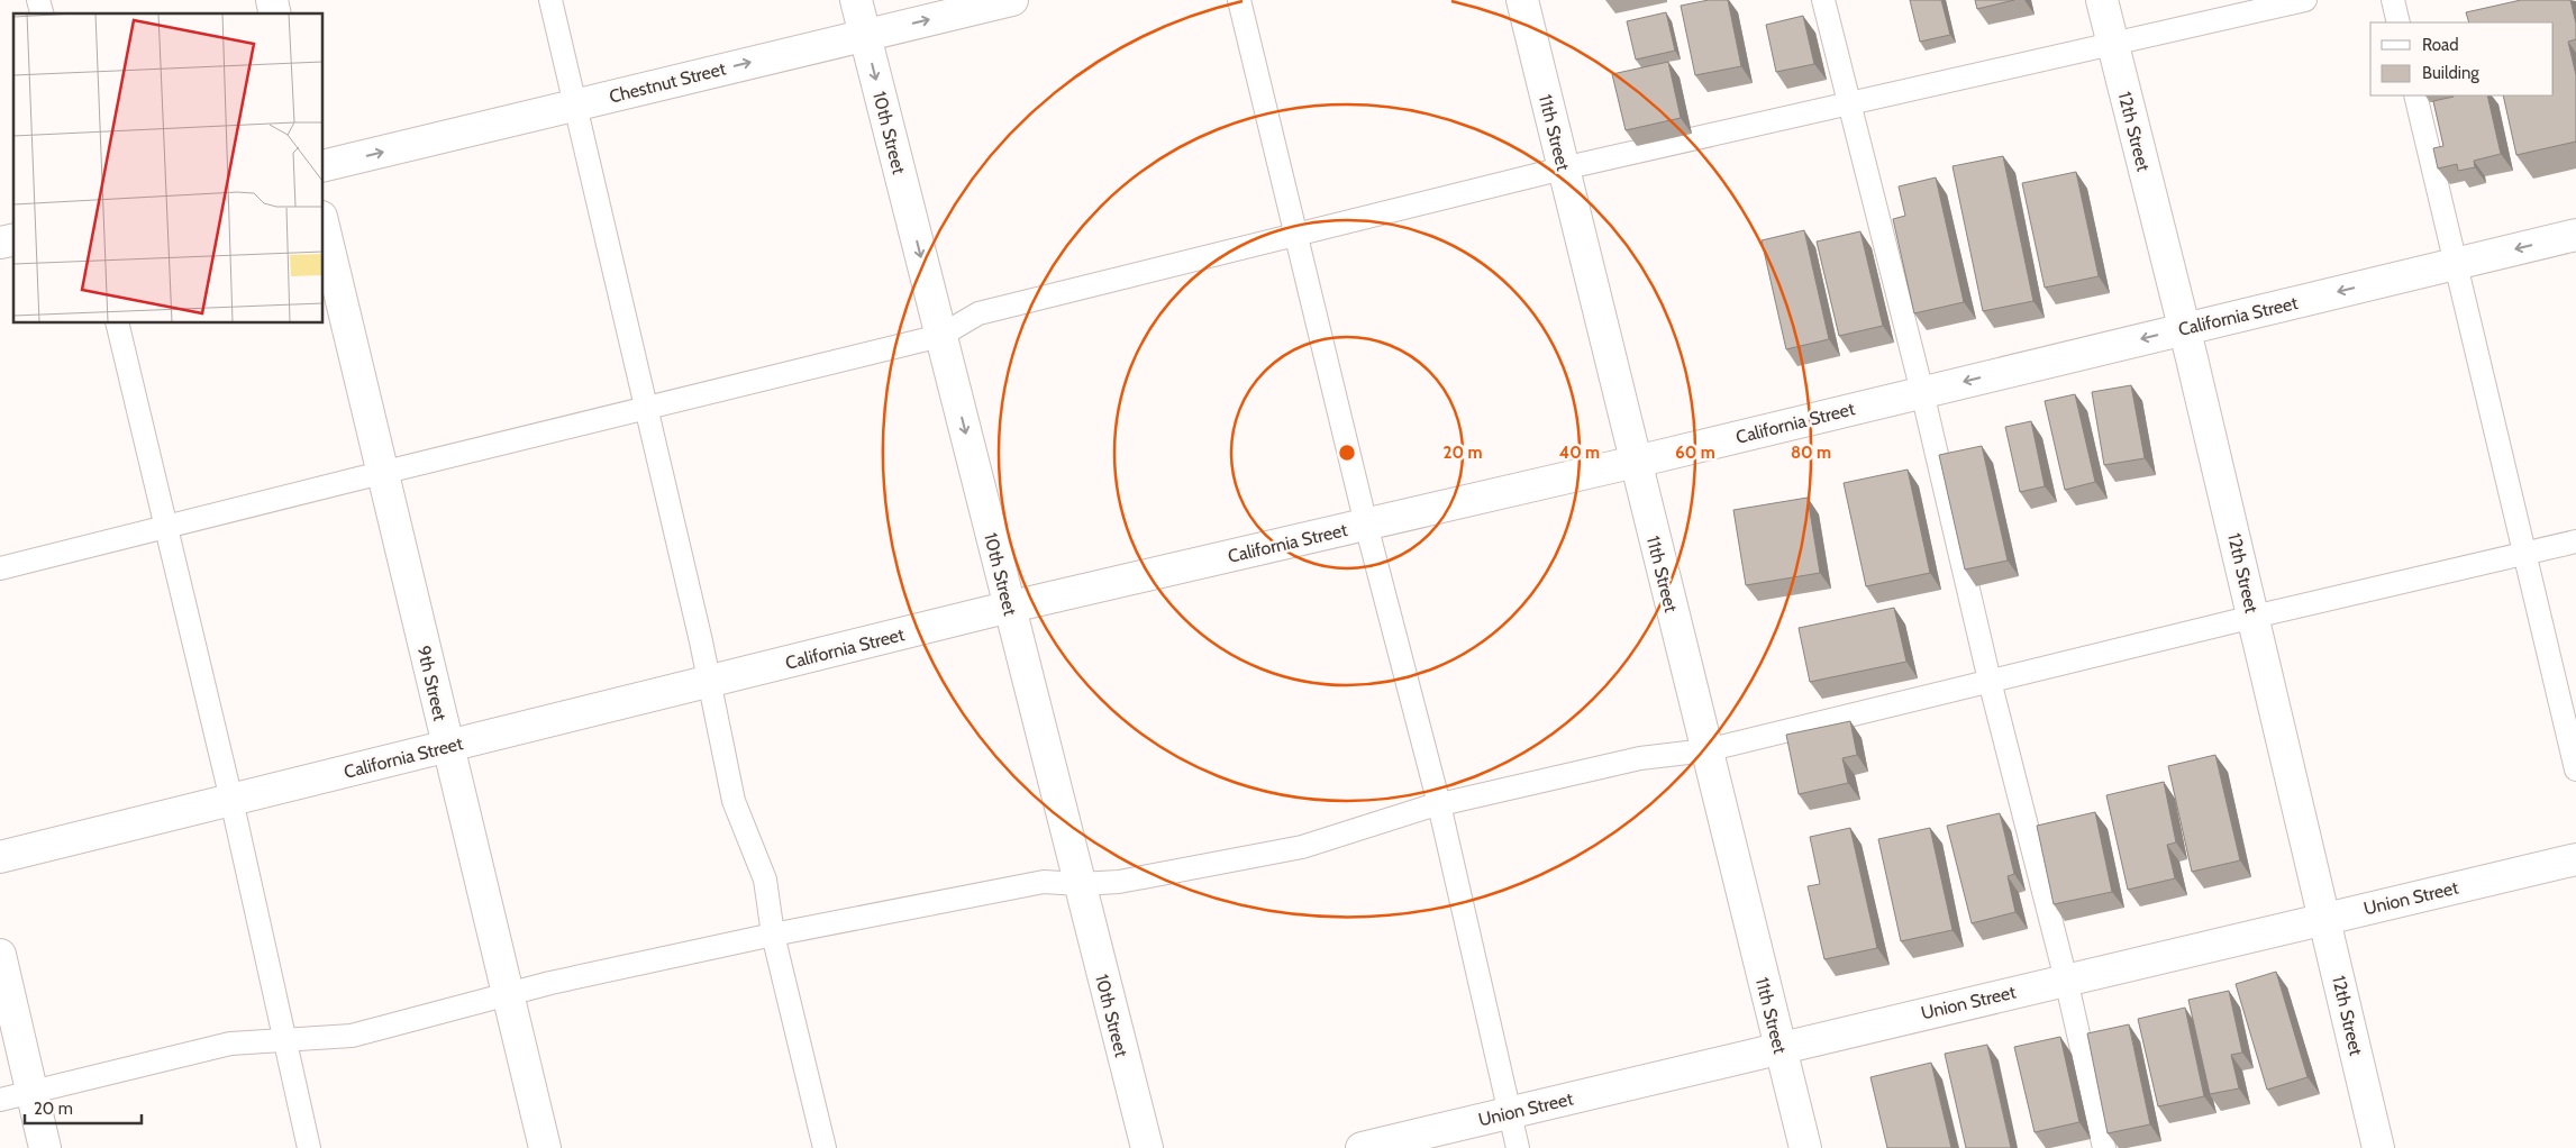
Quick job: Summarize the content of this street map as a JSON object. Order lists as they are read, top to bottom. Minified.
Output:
{"streets":{"street":["Chestnut Street","12th Street","10th Street","11th Street","California Street","9th Street","Union Street"]},"crossings":[["Chestnut Street","10th Street"],["12th Street","California Street"],["12th Street","Union Street"],["10th Street","California Street"],["11th Street","California Street"],["11th Street","Union Street"],["California Street","9th Street"]],"one_way":["Chestnut Street","10th Street"],"legend":["Road","Building"],"scale_bar":"20 m","rings":["20 m","40 m","60 m","80 m"]}
